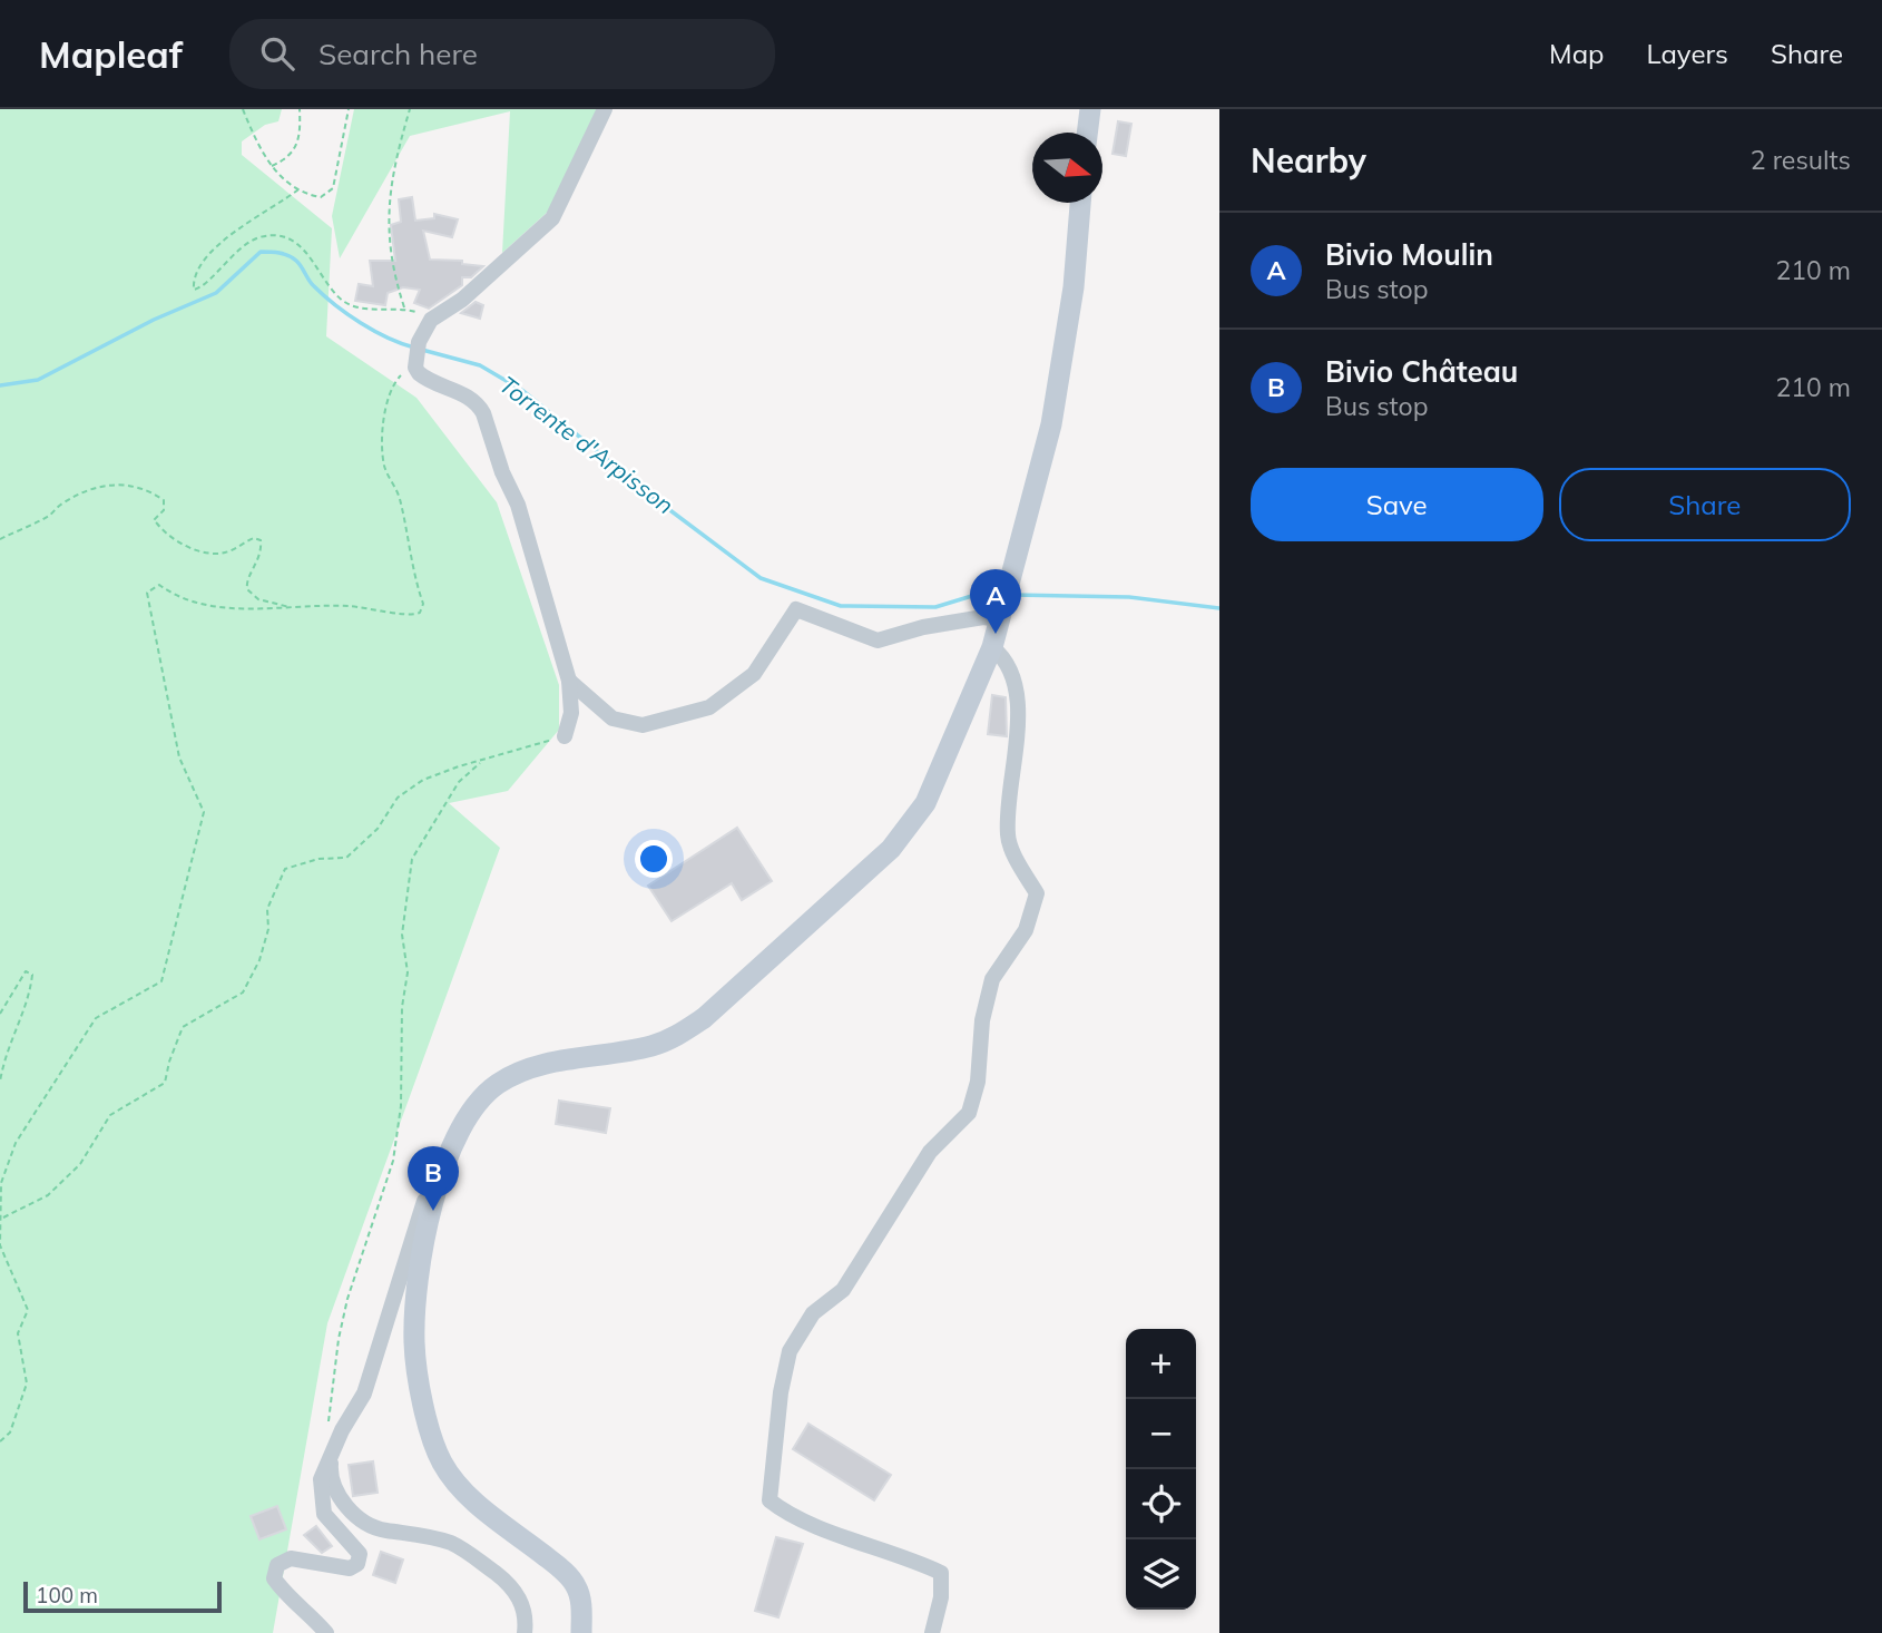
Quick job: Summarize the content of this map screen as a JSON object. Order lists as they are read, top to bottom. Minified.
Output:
{"water":["Torrente d'Arpisson"],"scale_bar":"100 m","north":"right","page":{"header":"Mapleaf","search":"Search here","nav":["Map","Layers","Share"],"heading":["Nearby","2 results"],"list":[{"mark":"A","name":"Bivio Moulin","note":"Bus stop","value":"210 m"},{"mark":"B","name":"Bivio Château","note":"Bus stop","value":"210 m"}],"buttons":["Save","Share"],"pins":["A","B"],"map_buttons":["+","−"],"scale":"100 m"}}
